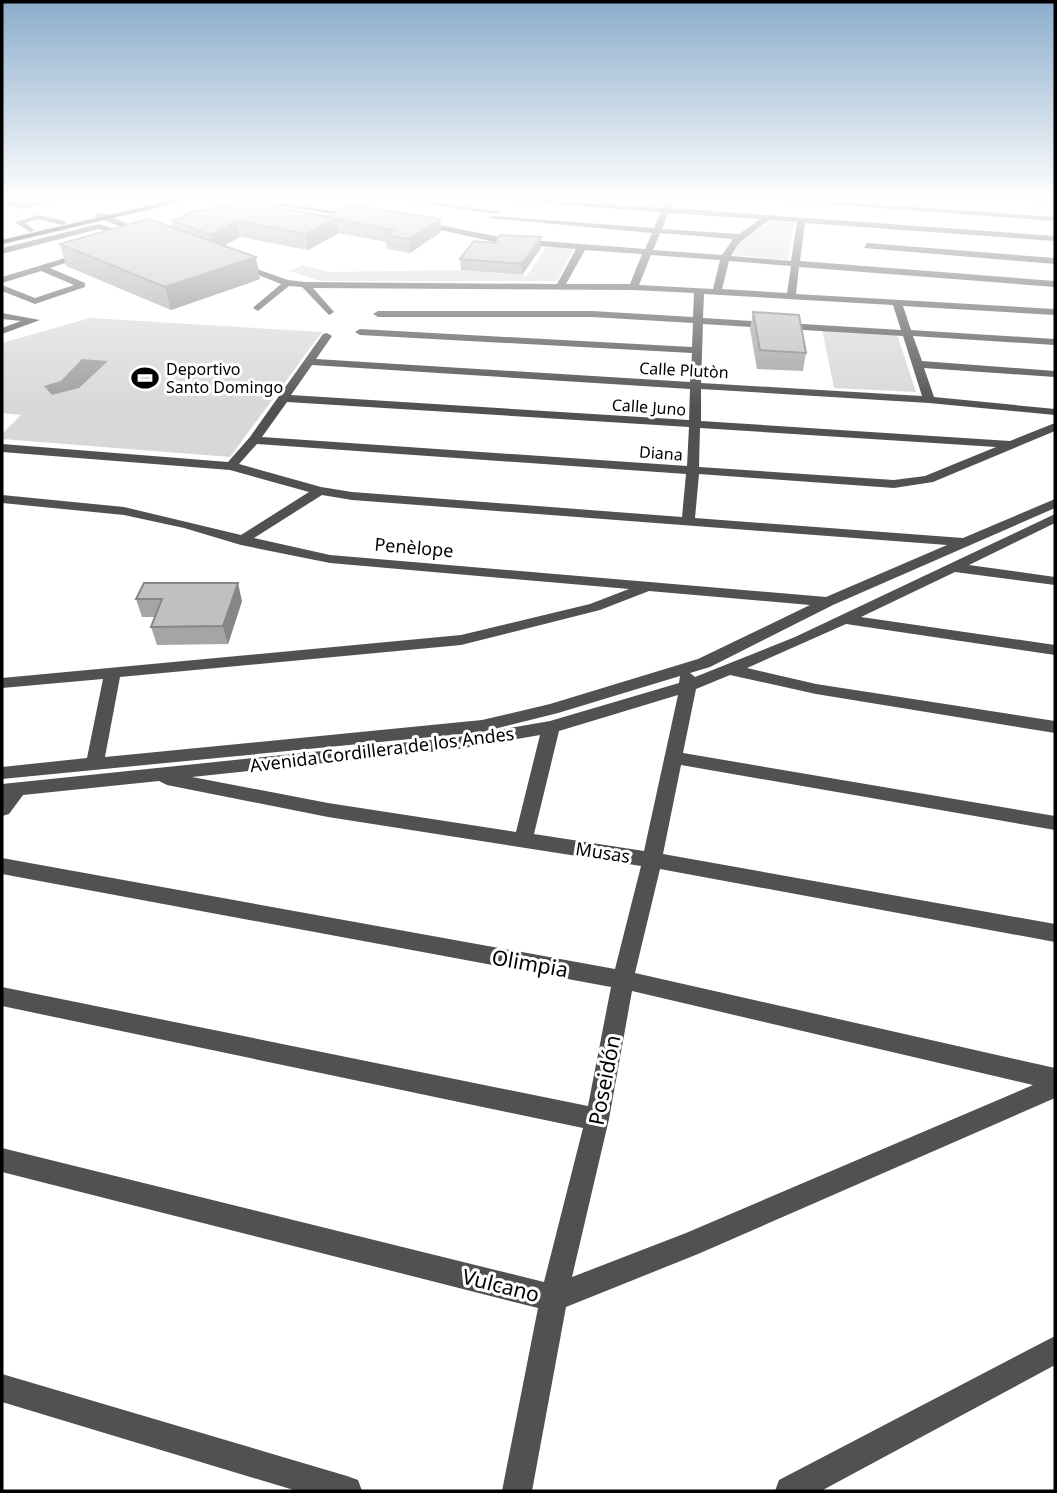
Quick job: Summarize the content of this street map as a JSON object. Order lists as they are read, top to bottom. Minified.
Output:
{"streets":{"street":["Calle Plutòn","Calle Juno","Diana","Penèlope","Avenida Cordillera de los Andes","Musas","Olimpia","Poseidón","Vulcano"]},"crossings":[["Calle Juno","Diana"],["Penèlope","Avenida Cordillera de los Andes"],["Avenida Cordillera de los Andes","Musas"],["Avenida Cordillera de los Andes","Poseidón"],["Musas","Poseidón"],["Olimpia","Poseidón"],["Poseidón","Vulcano"]],"places":{"sports":["Deportivo Santo Domingo"]}}
